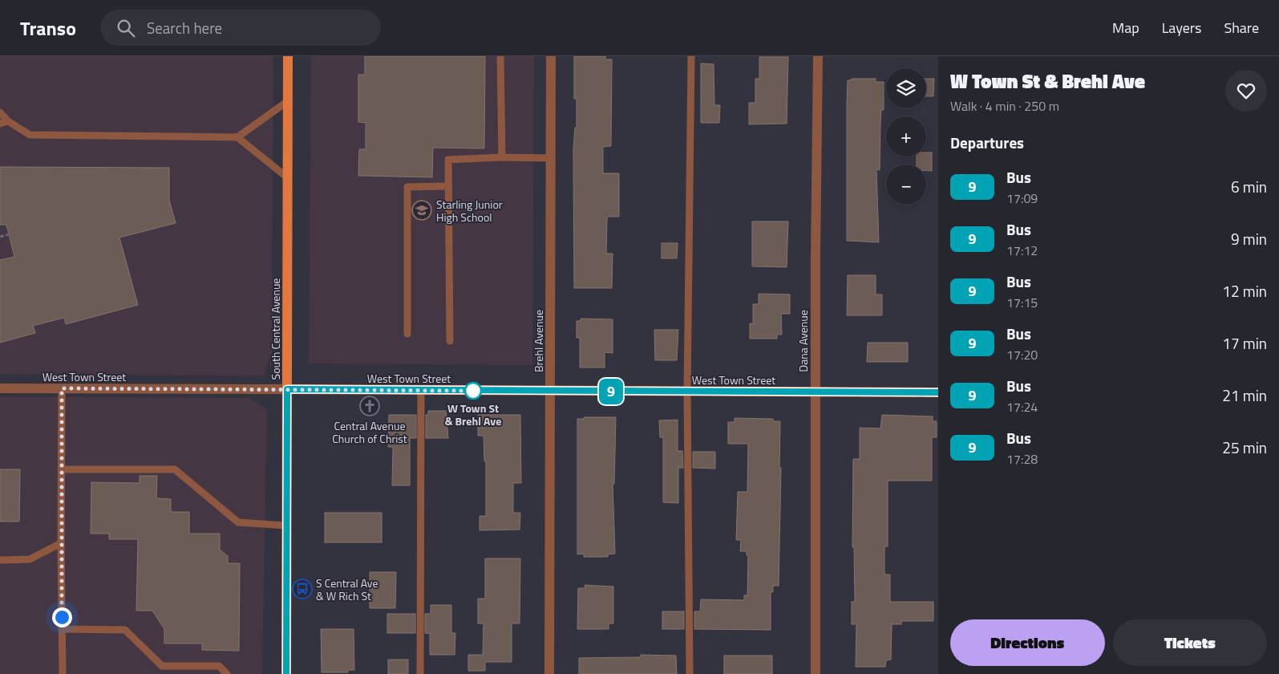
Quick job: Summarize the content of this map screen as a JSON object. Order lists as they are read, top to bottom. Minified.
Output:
{"streets":{"main road":["South Central Avenue","West Town Street"],"street":["Brehl Avenue","Dana Avenue"]},"crossings":[["South Central Avenue","West Town Street"],["Brehl Avenue","West Town Street"],["Dana Avenue","West Town Street"]],"places":{"school or university":["Starling Junior High School"],"other":["W Town St & Brehl Ave"],"church":["Central Avenue Church of Christ"],"bus stop":["S Central Ave & W Rich St"]},"lines":["bus line 9"],"page":{"header":"Transo","search":"Search here","nav":["Map","Layers","Share"],"on_map":"9","heading":[["W Town St & Brehl Ave","Walk · 4 min · 250 m"],"Departures"],"map_buttons":["+","−"],"list":[{"mark":"9","name":"Bus","note":"17:09","value":"6 min"},{"mark":"9","name":"Bus","note":"17:12","value":"9 min"},{"mark":"9","name":"Bus","note":"17:15","value":"12 min"},{"mark":"9","name":"Bus","note":"17:20","value":"17 min"},{"mark":"9","name":"Bus","note":"17:24","value":"21 min"},{"mark":"9","name":"Bus","note":"17:28","value":"25 min"}],"buttons":["Directions","Tickets"]}}
